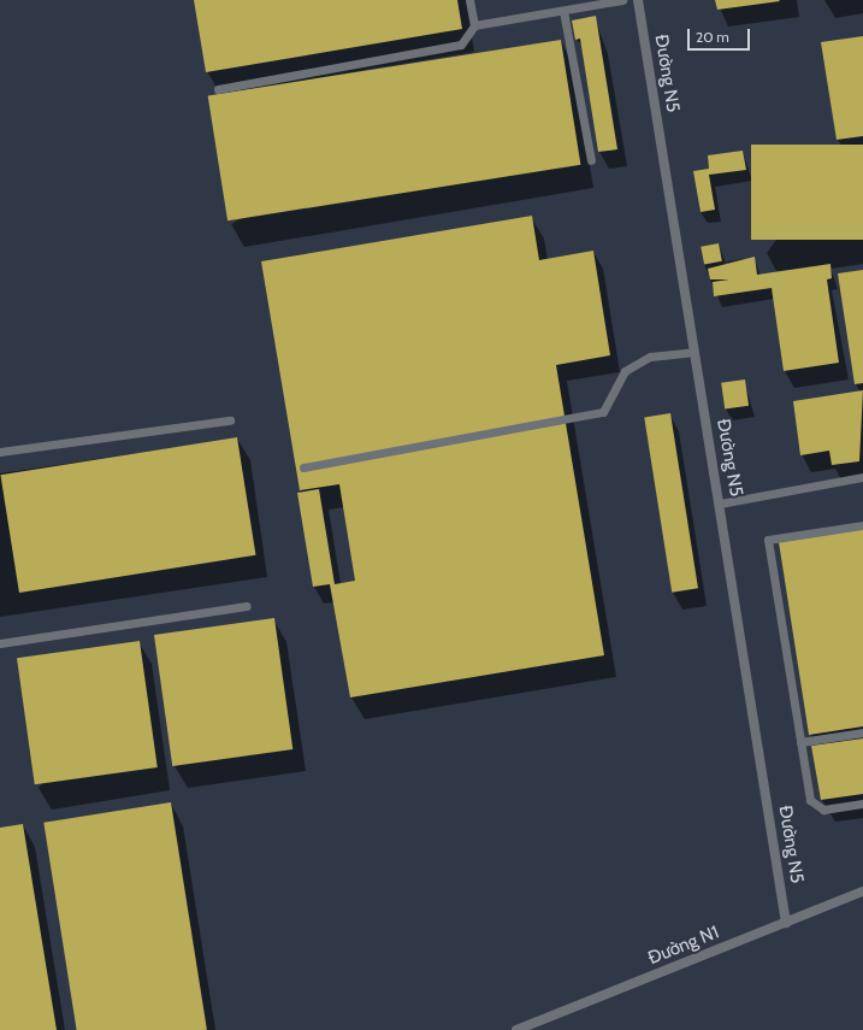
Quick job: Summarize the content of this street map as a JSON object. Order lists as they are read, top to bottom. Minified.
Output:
{"streets":{"street":["Đường N5","Đường N1"]},"crossings":[["Đường N5","Đường N1"]],"scale_bar":"20 m"}
